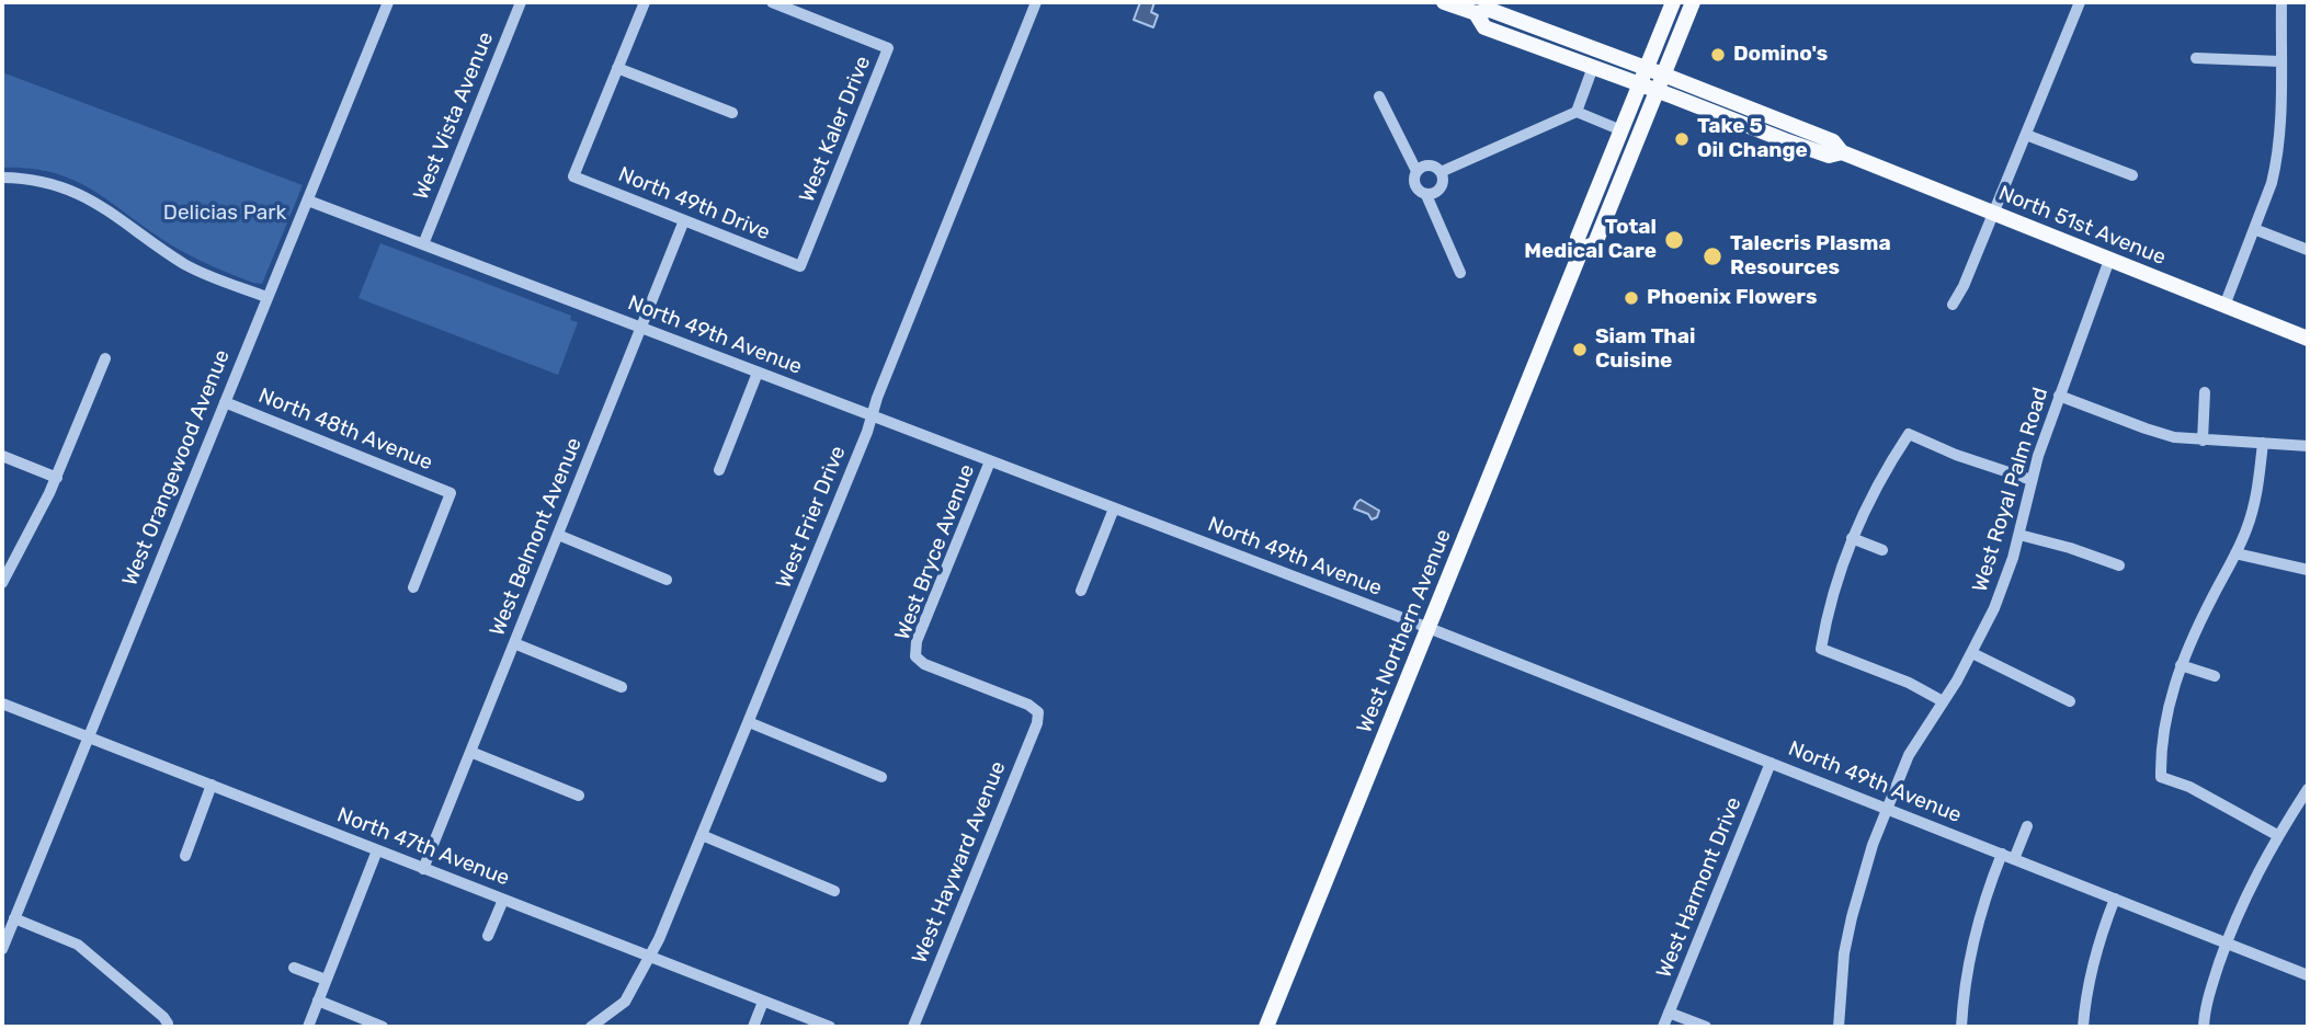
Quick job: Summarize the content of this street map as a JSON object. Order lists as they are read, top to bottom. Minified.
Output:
{"streets":{"main road":["North 51st Avenue","West Northern Avenue"],"street":["West Vista Avenue","West Kaler Drive","North 49th Drive","North 49th Avenue","North 48th Avenue","West Orangewood Avenue","West Royal Palm Road","West Frier Drive","West Belmont Avenue","West Bryce Avenue","North 47th Avenue","West Hayward Avenue","West Harmont Drive"]},"crossings":[["West Vista Avenue","North 49th Avenue"],["West Kaler Drive","North 49th Drive"],["North 49th Drive","West Belmont Avenue"],["North 51st Avenue","West Royal Palm Road"],["North 51st Avenue","West Northern Avenue"],["North 49th Avenue","West Orangewood Avenue"],["North 49th Avenue","West Royal Palm Road"],["North 49th Avenue","West Frier Drive"],["North 49th Avenue","West Belmont Avenue"],["North 49th Avenue","West Bryce Avenue"],["North 49th Avenue","West Northern Avenue"],["North 49th Avenue","West Harmont Drive"],["North 48th Avenue","West Orangewood Avenue"],["West Orangewood Avenue","North 47th Avenue"],["West Frier Drive","North 47th Avenue"],["West Belmont Avenue","North 47th Avenue"],["West Bryce Avenue","West Hayward Avenue"]],"parks":["Delicias Park"],"places":["Domino's","Take 5 Oil Change","Total Medical Care","Talecris Plasma Resources","Phoenix Flowers","Siam Thai Cuisine"]}
